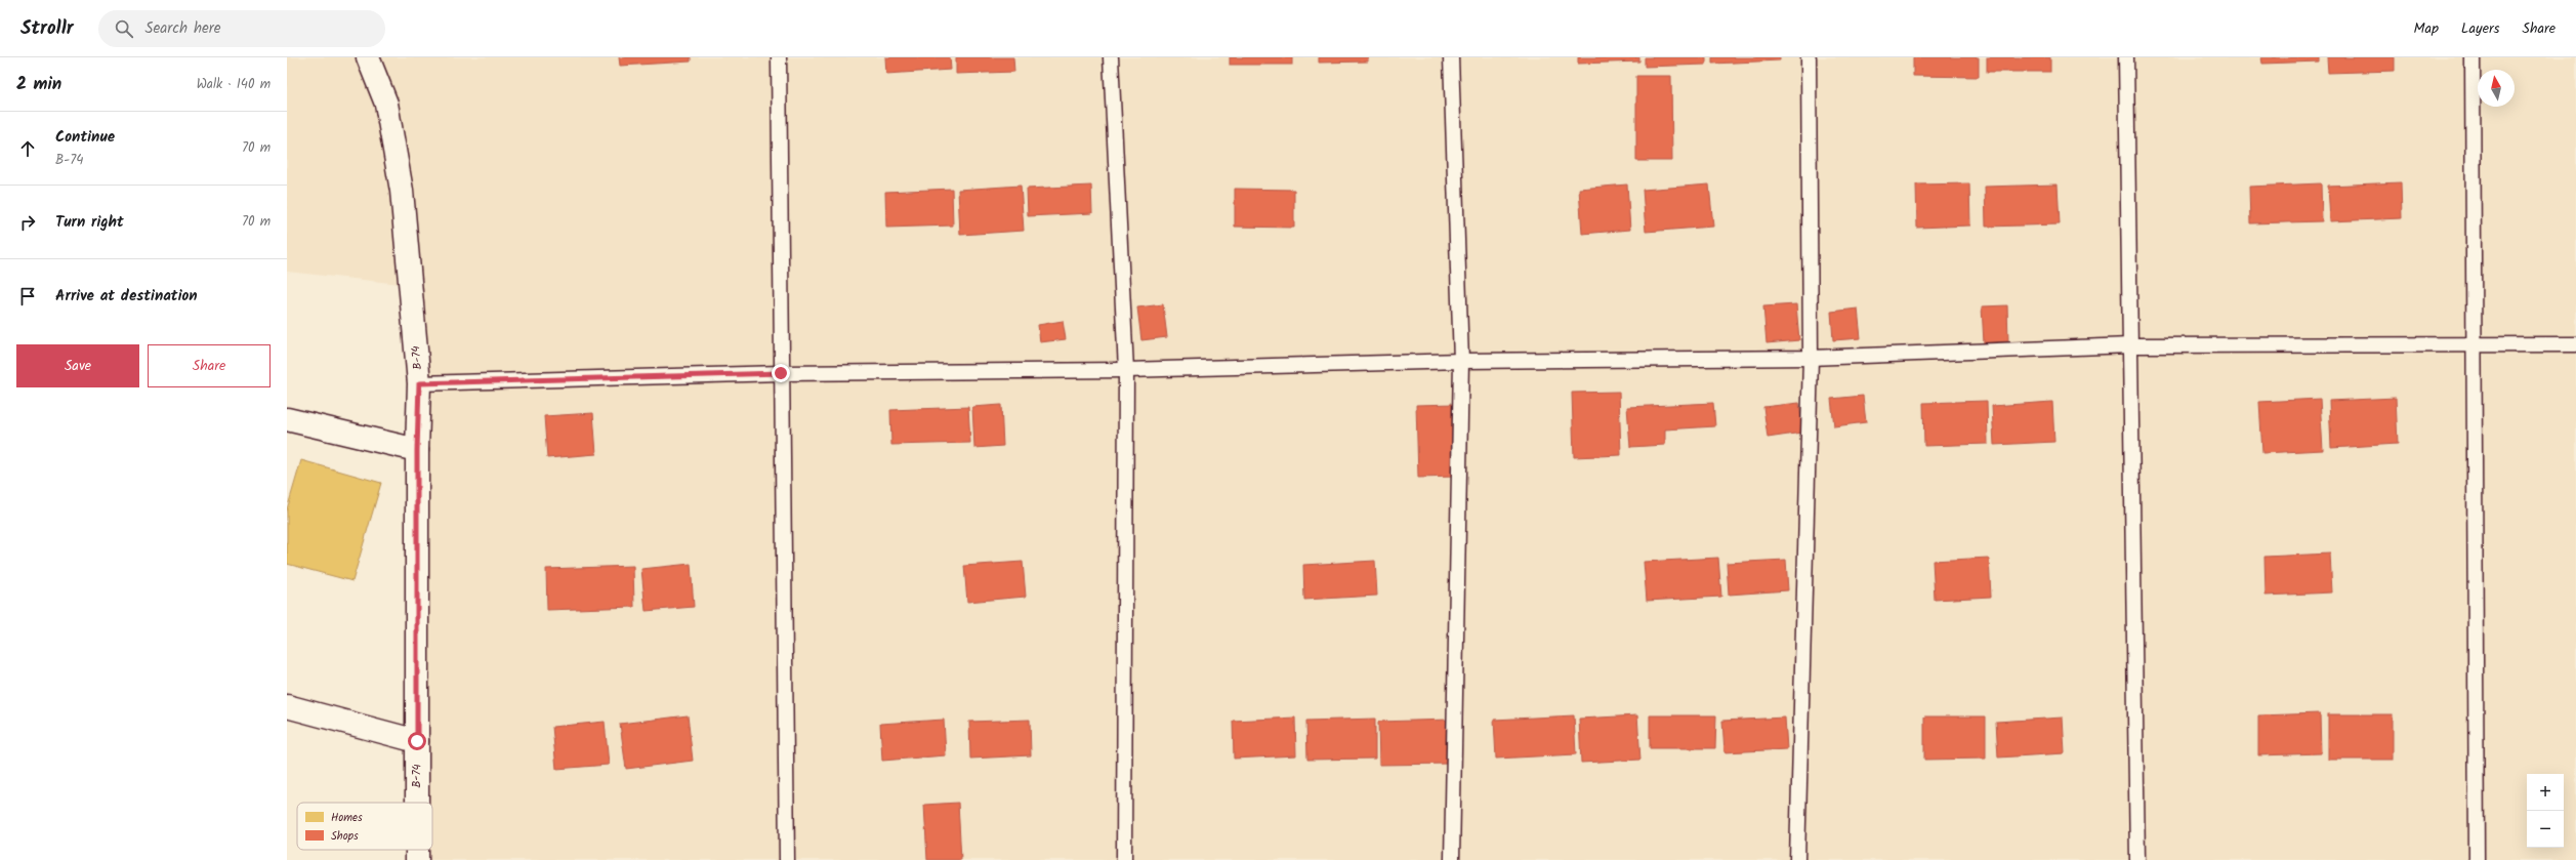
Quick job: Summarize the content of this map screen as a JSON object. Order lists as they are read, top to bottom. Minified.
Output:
{"streets":{"street":["B-74"]},"legend":["Homes","Shops"],"north":"top","page":{"header":"Strollr","search":"Search here","nav":["Map","Layers","Share"],"heading":["2 min","Walk · 140 m"],"list":[["Continue","B-74","70 m"],["Turn right","70 m"],"Arrive at destination"],"buttons":["Save","Share"],"map_buttons":["+","−"]}}
